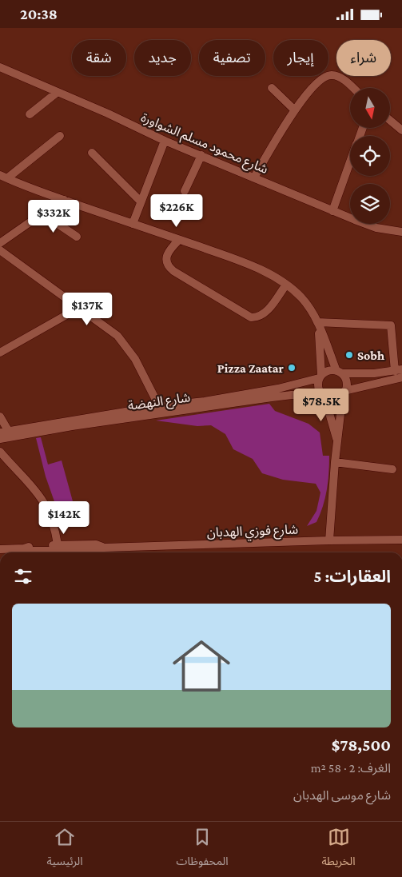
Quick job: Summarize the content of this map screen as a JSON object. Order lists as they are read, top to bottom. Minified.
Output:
{"streets":{"street":["شارع محمود مسلم الشواورة","شارع النهضة","شارع فوزي الهدبان"]},"places":["Sobh","Pizza Zaatar"],"north":"bottom","page":{"status":"20:38","chip":["شراء","إيجار","تصفية","جديد","شقة"],"price":["$226K","$332K","$137K","$78.5K","$142K"],"heading":"العقارات: 5","list":[{"name":"$78,500","note":"الغرف: 2 · 58 m² · شارع موسى الهدبان"}],"tabs":["الخريطة","المحفوظات","الرئيسية"]}}
